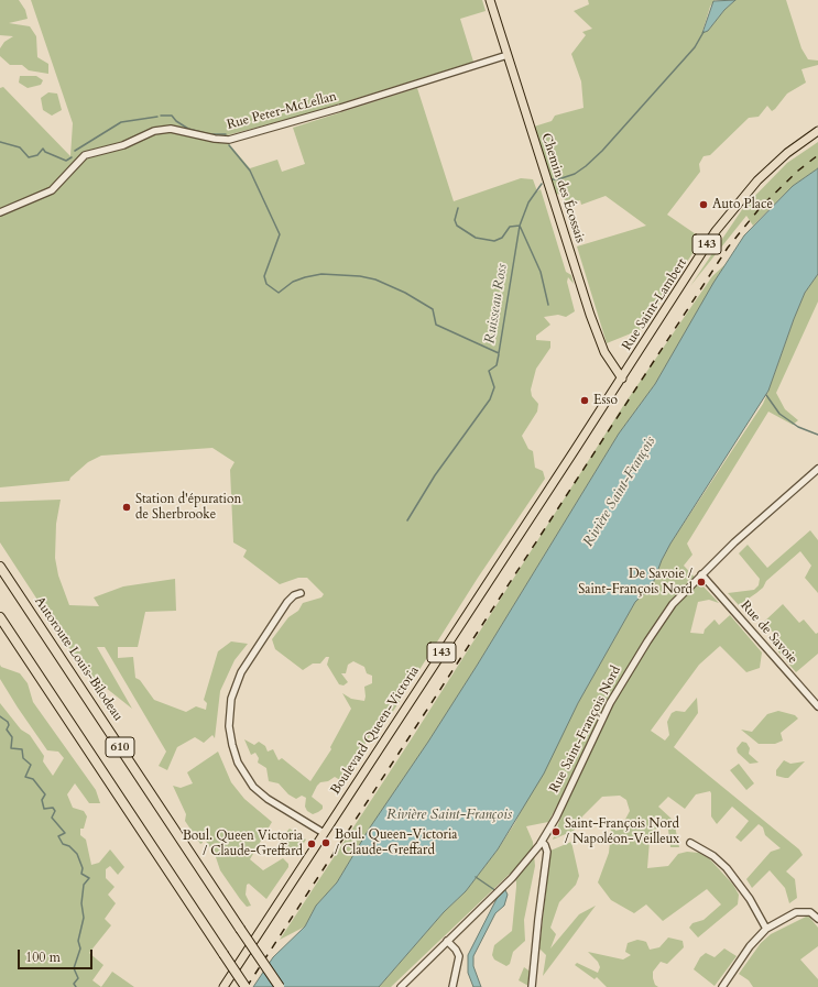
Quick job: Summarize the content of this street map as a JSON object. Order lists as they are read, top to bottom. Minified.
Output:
{"streets":{"highway":["Autoroute Louis-Bilodeau","610"],"main road":["Chemin des Écossais","143","Rue Saint-Lambert","Boulevard Queen-Victoria"],"street":["Rue Peter-McLellan","Rue de Savoie","Rue Saint-François Nord"]},"crossings":[["Rue Peter-McLellan","Chemin des Écossais"],["Chemin des Écossais","Rue Saint-Lambert"],["Chemin des Écossais","Boulevard Queen-Victoria"],["Rue Saint-Lambert","Boulevard Queen-Victoria"],["Rue de Savoie","Rue Saint-François Nord"]],"water":["Ruisseau Ross","Rivière Saint-François"],"places":["Auto Place","Esso","Station d'épuration de Sherbrooke","De Savoie / Saint-François Nord","Saint-François Nord / Napoléon-Veilleux","Boul. Queen-Victoria / Claude-Greffard","Boul. Queen Victoria / Claude-Greffard"],"scale_bar":"100 m"}
